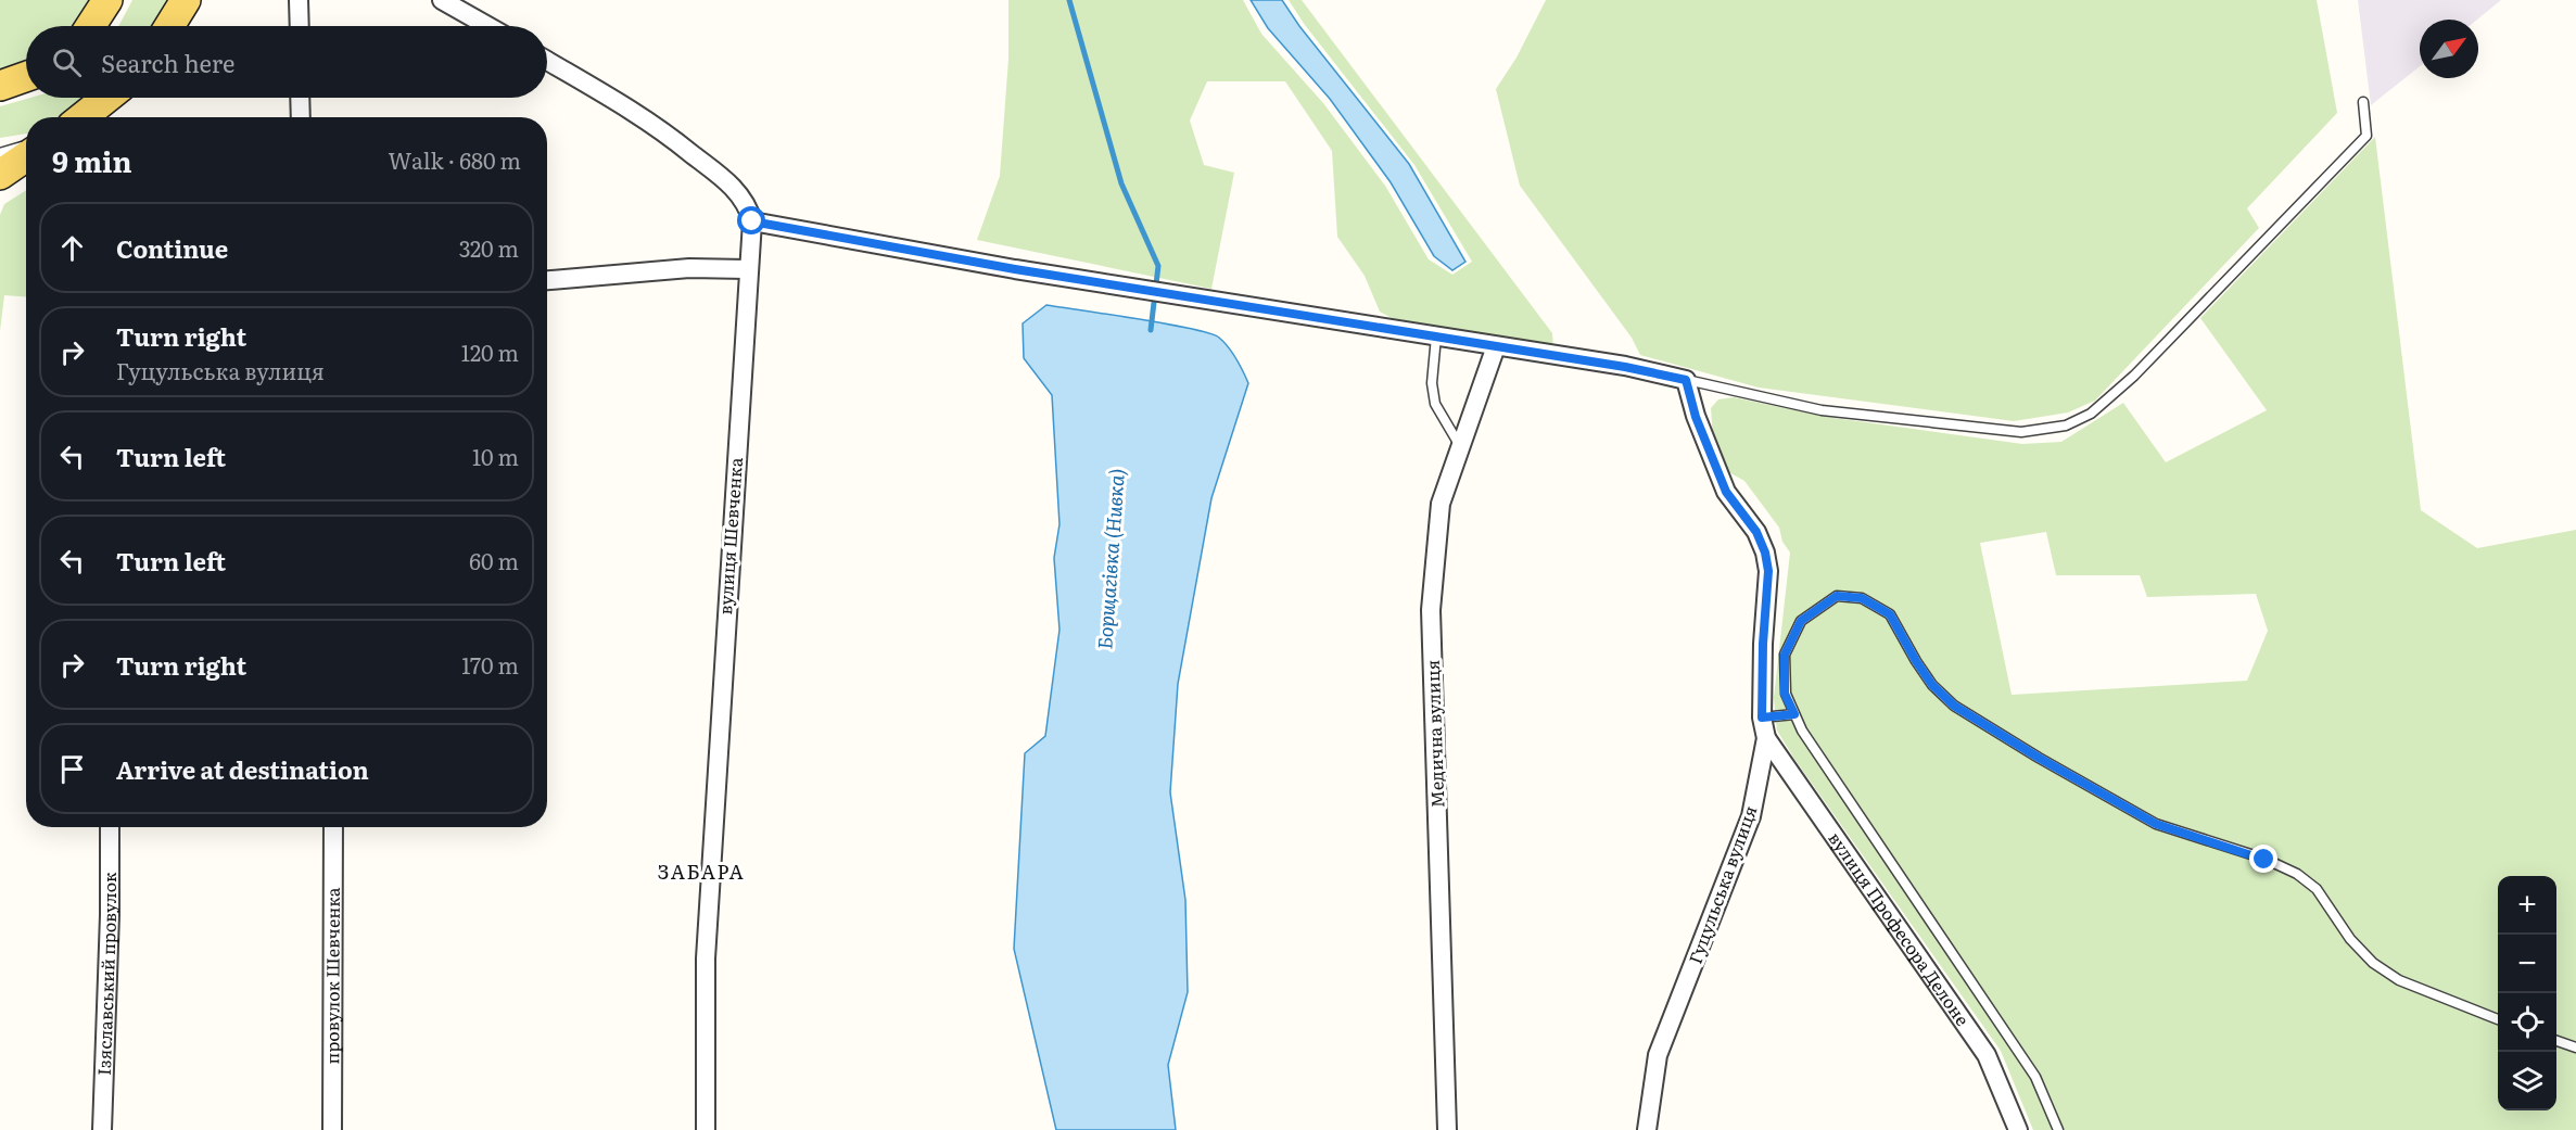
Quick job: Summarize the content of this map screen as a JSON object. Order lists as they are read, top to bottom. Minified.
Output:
{"streets":{"street":["вулиця Шевченка","Медична вулиця","Гуцульська вулиця","вулиця Професора Делоне","Ізяславський провулок","провулок Шевченка"]},"crossings":[["Гуцульська вулиця","вулиця Професора Делоне"]],"districts":["ЗАБАРА"],"water":["Борщагівка (Нивка)"],"north":"top right","page":{"search":"Search here","heading":["9 min","Walk · 680 m"],"list":[["Continue","320 m"],["Turn right","Гуцульська вулиця","120 m"],["Turn left","10 m"],["Turn left","60 m"],["Turn right","170 m"],"Arrive at destination"],"map_buttons":["+","−"]}}
